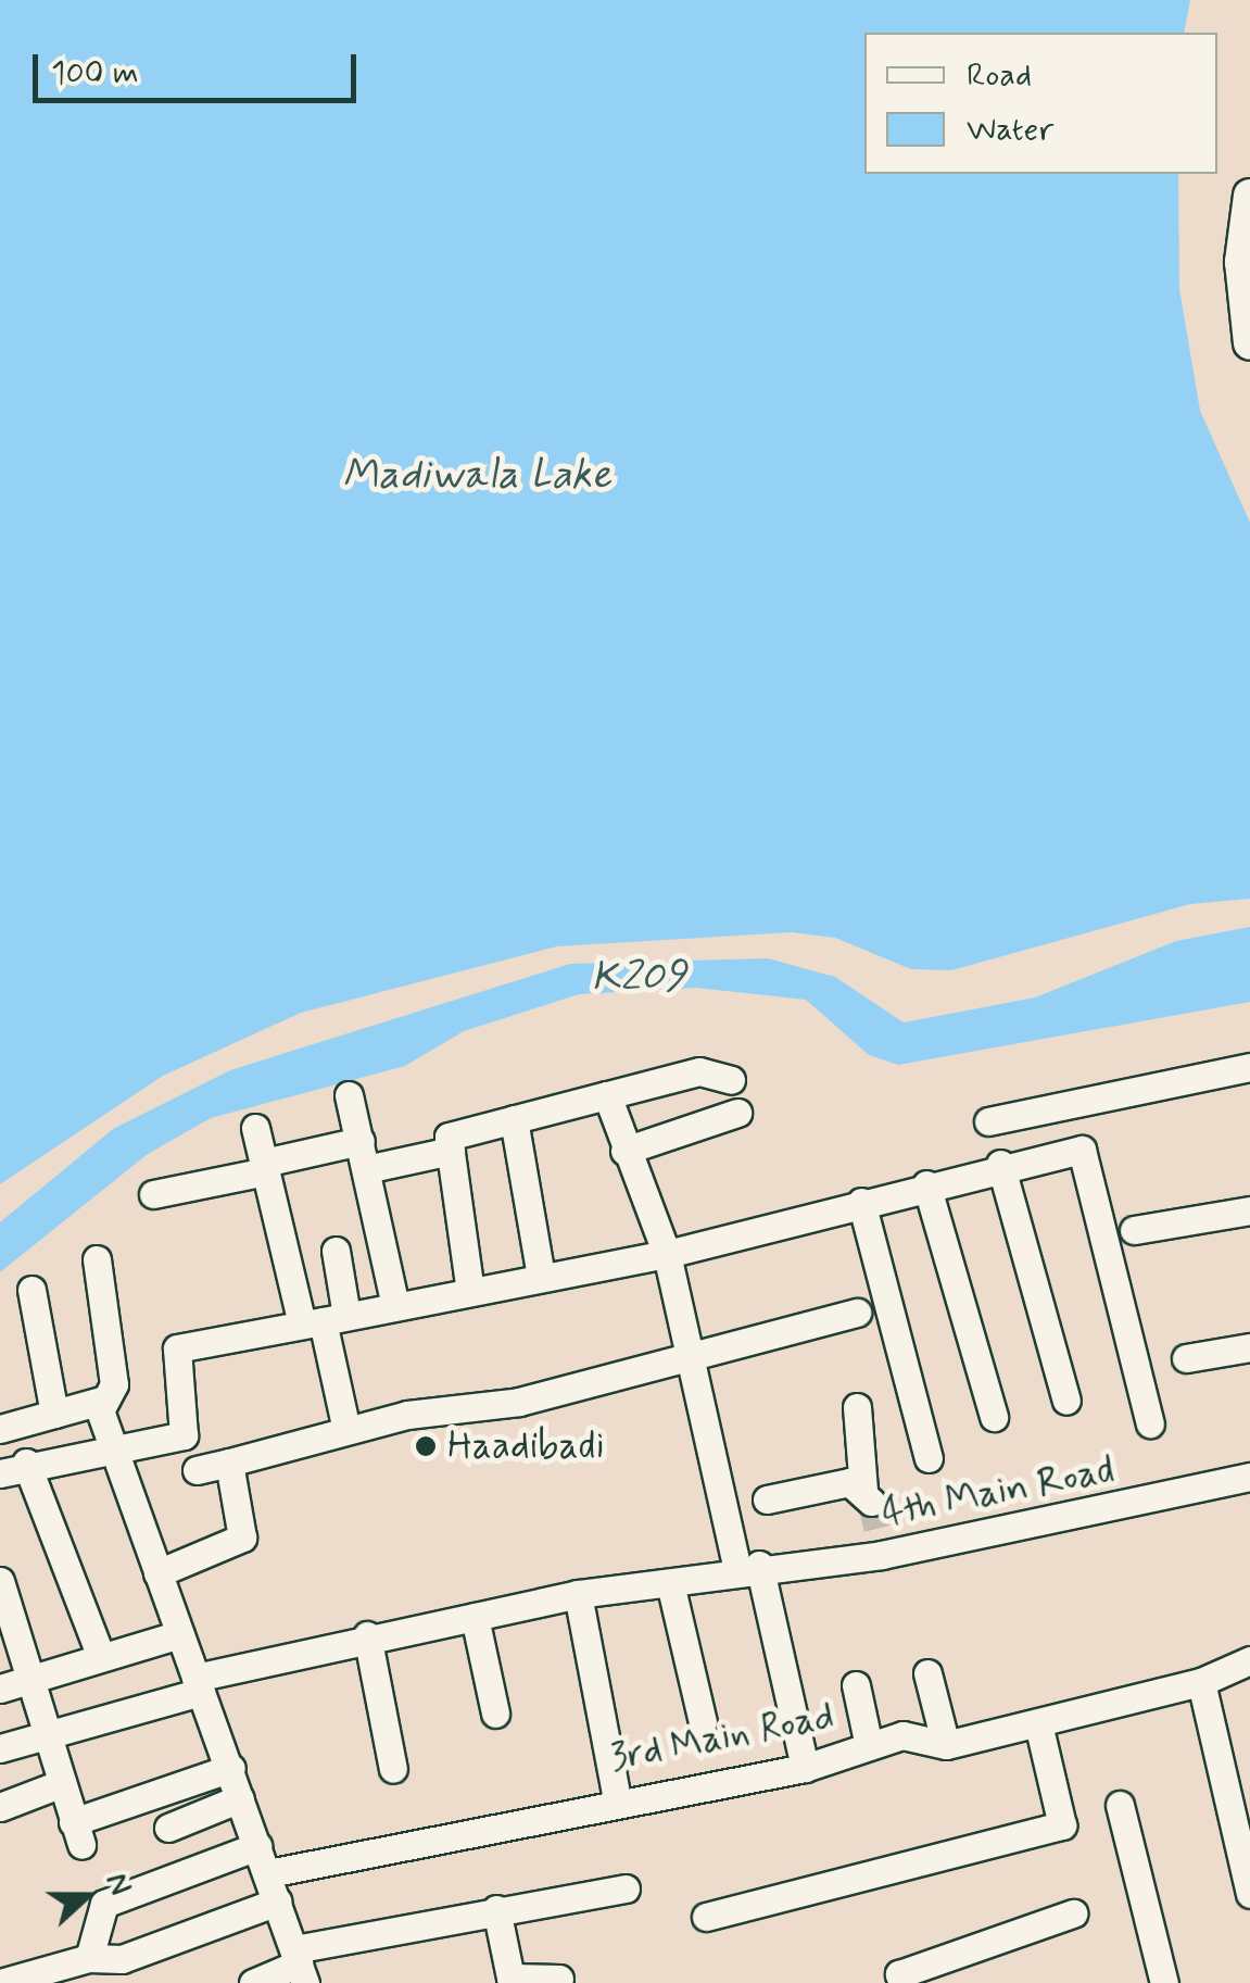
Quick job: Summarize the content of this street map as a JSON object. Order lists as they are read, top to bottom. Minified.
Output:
{"streets":{"street":["4th Main Road","3rd Main Road"]},"water":["Madiwala Lake","K209"],"places":["Haadibadi"],"legend":["Road","Water"],"scale_bar":"100 m","north":"right"}
